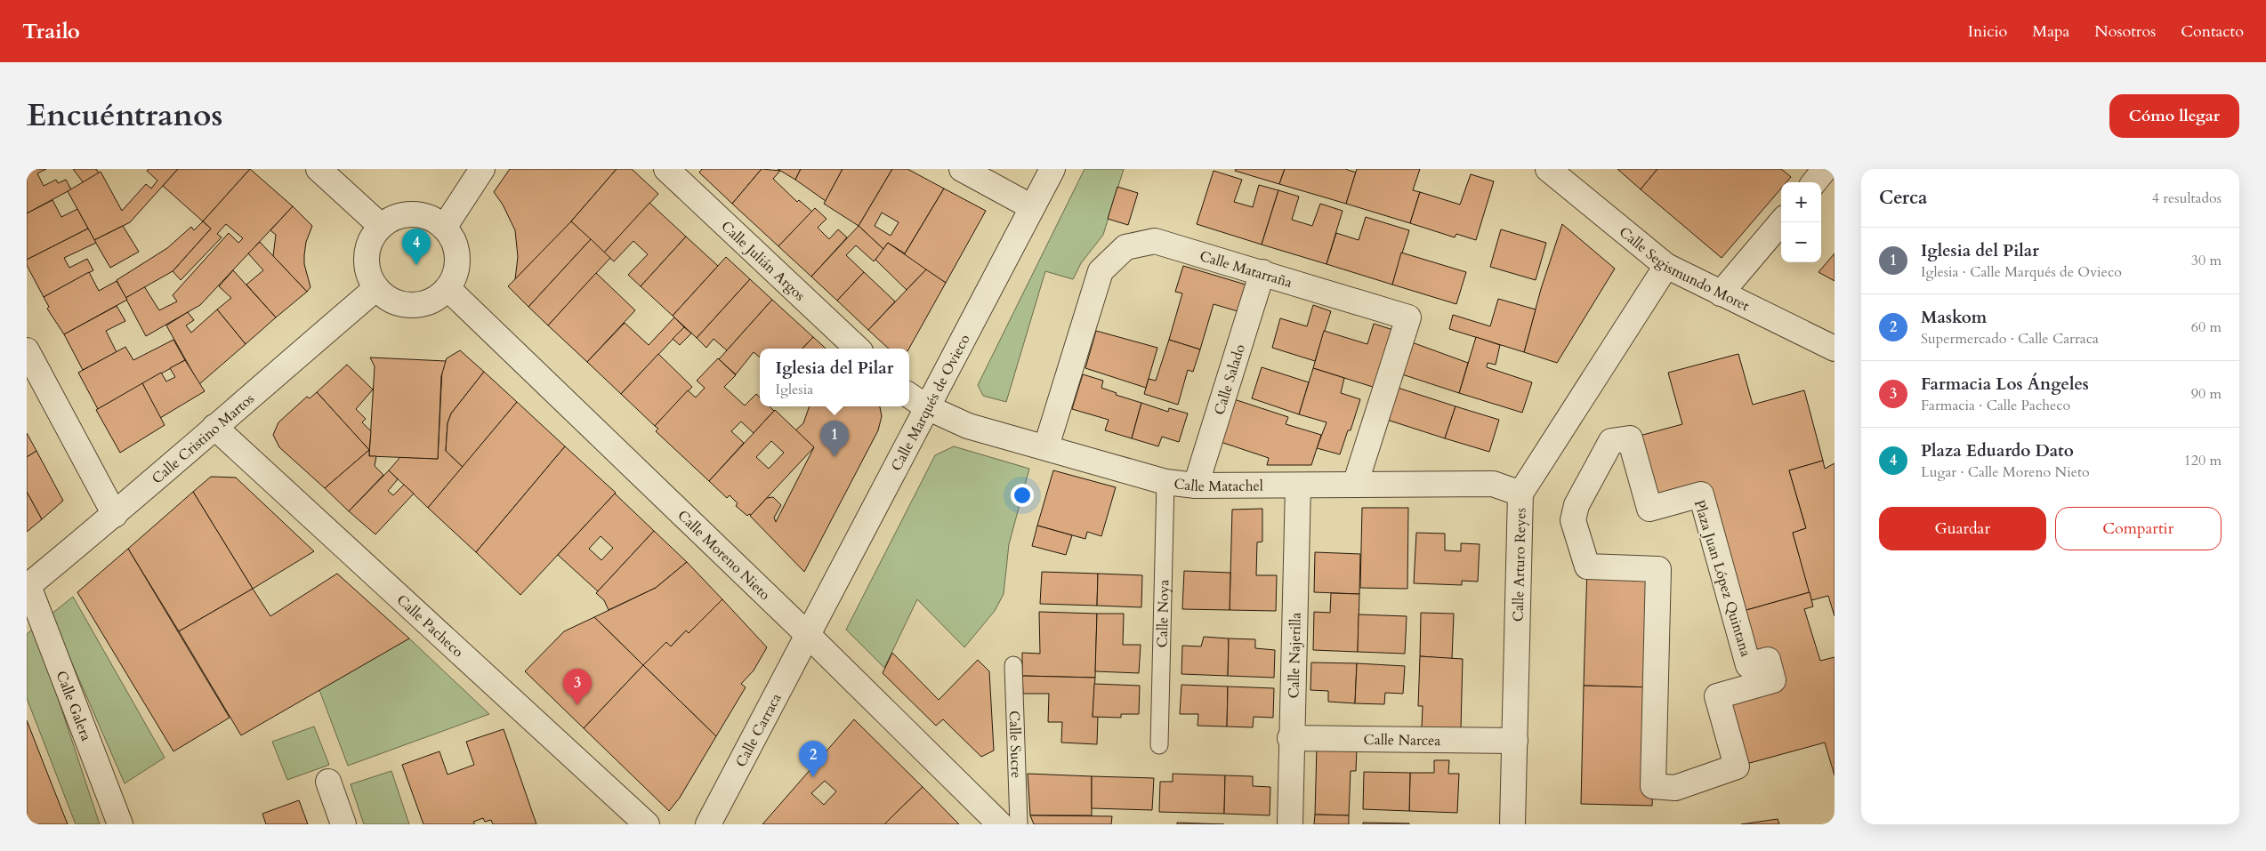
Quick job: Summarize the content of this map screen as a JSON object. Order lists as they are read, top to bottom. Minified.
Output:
{"streets":{"street":["Calle Julián Argos","Calle Segismundo Moret","Calle Matarraña","Calle Salado","Calle Marqués de Ovieco","Calle Cristino Martos","Calle Matachel","Calle Moreno Nieto","Calle Arturo Reyes","Plaza Juan López Quintana","Calle Pacheco","Calle Najerilla","Calle Galera","Calle Carraca","Calle Narcea"],"lane":["Calle Noya","Calle Sucre"]},"crossings":[["Calle Segismundo Moret","Calle Arturo Reyes"],["Calle Matarraña","Calle Salado"],["Calle Matarraña","Calle Matachel"],["Calle Salado","Calle Matachel"],["Calle Marqués de Ovieco","Calle Matachel"],["Calle Marqués de Ovieco","Calle Moreno Nieto"],["Calle Marqués de Ovieco","Calle Carraca"],["Calle Cristino Martos","Calle Moreno Nieto"],["Calle Cristino Martos","Calle Pacheco"],["Calle Cristino Martos","Calle Galera"],["Calle Matachel","Calle Arturo Reyes"],["Calle Matachel","Calle Noya"],["Calle Matachel","Calle Najerilla"],["Calle Moreno Nieto","Calle Carraca"],["Calle Arturo Reyes","Calle Narcea"],["Calle Najerilla","Calle Narcea"]],"page":{"header":"Trailo","nav":["Inicio","Mapa","Nosotros","Contacto"],"title":"Encuéntranos","buttons":["Cómo llegar",["Guardar","Compartir"]],"heading":["Cerca","4 resultados"],"map_buttons":["+","−"],"list":[{"mark":"1","name":"Iglesia del Pilar","note":"Iglesia · Calle Marqués de Ovieco","value":"30 m"},{"mark":"2","name":"Maskom","note":"Supermercado · Calle Carraca","value":"60 m"},{"mark":"3","name":"Farmacia Los Ángeles","note":"Farmacia · Calle Pacheco","value":"90 m"},{"mark":"4","name":"Plaza Eduardo Dato","note":"Lugar · Calle Moreno Nieto","value":"120 m"}],"pins":["4","1","3","2"],"popup":["Iglesia del Pilar","Iglesia"]}}
